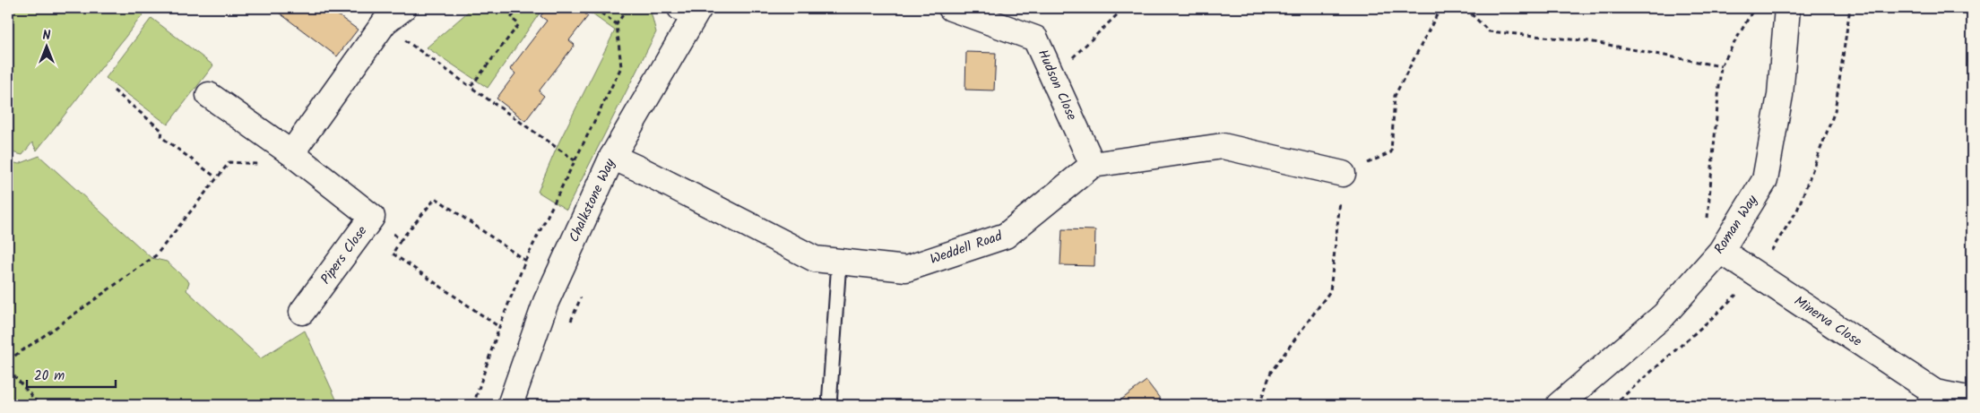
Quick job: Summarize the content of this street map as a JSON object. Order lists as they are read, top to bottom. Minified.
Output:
{"streets":{"street":["Hudson Close","Chalkstone Way","Roman Way","Weddell Road","Pipers Close","Minerva Close"]},"crossings":[["Hudson Close","Weddell Road"],["Chalkstone Way","Weddell Road"],["Roman Way","Minerva Close"]],"scale_bar":"20 m","north":"top"}
